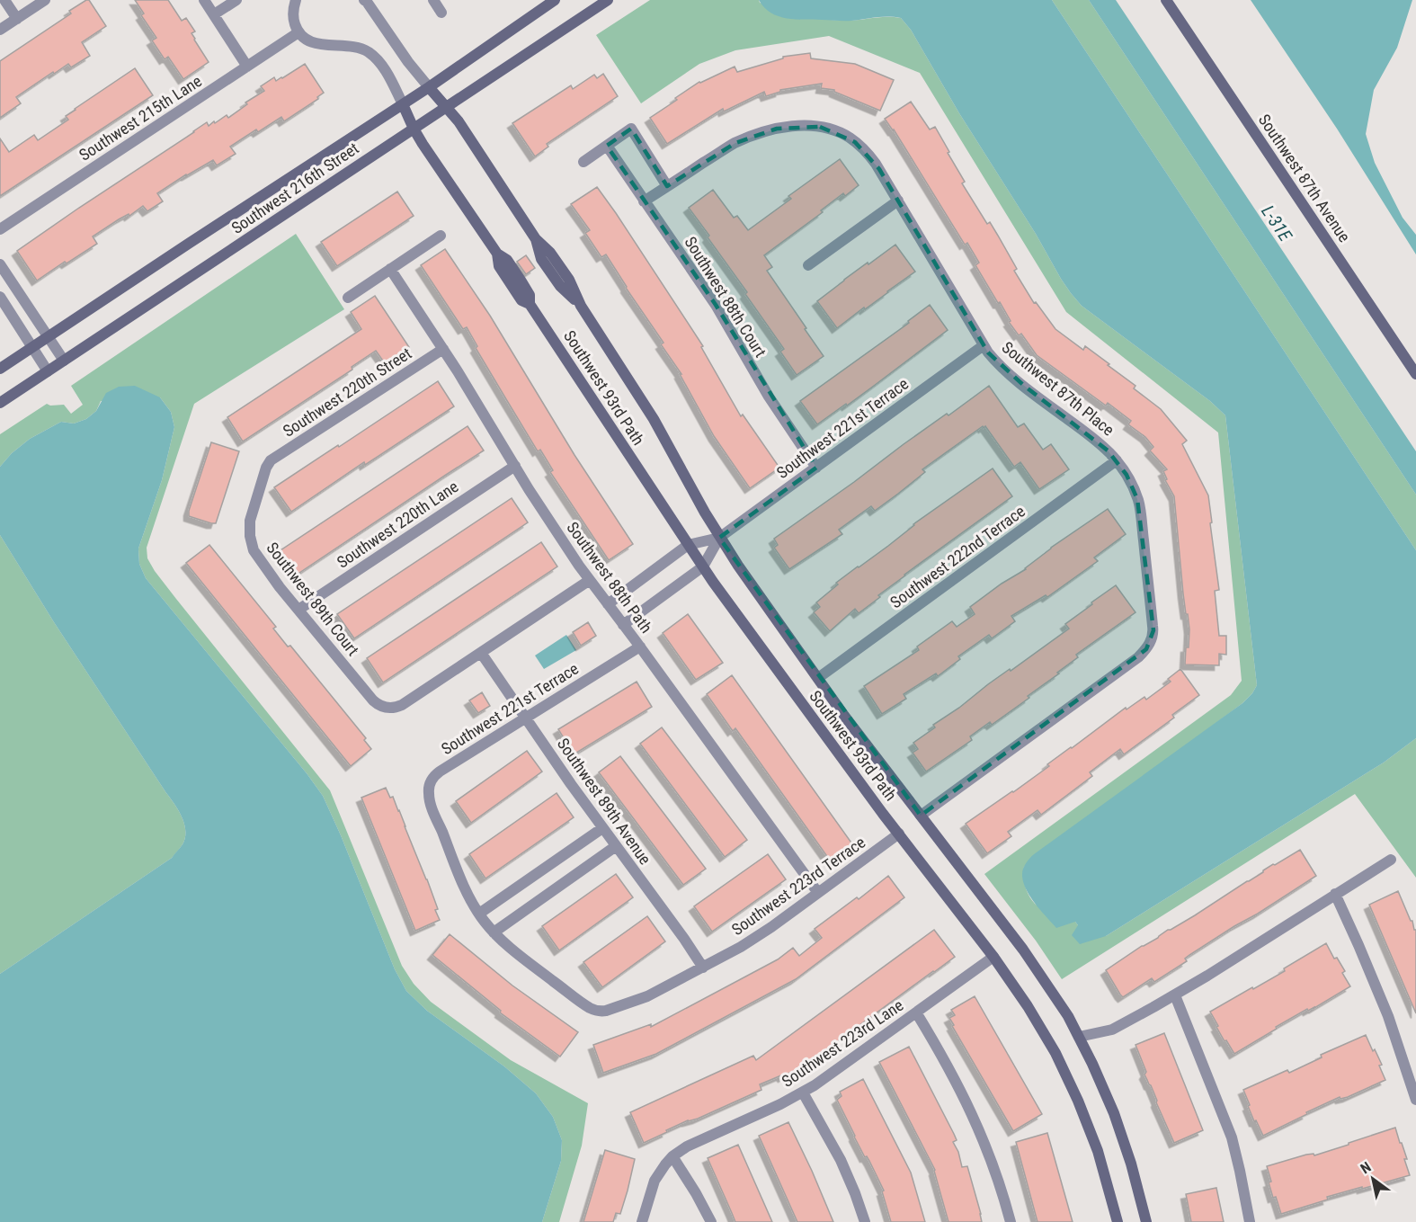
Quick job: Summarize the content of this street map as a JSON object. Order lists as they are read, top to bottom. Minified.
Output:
{"streets":{"street":["Southwest 215th Lane","Southwest 87th Avenue","Southwest 216th Street","Southwest 88th Court","Southwest 93rd Path","Southwest 87th Place","Southwest 220th Street","Southwest 221st Terrace","Southwest 220th Lane","Southwest 222nd Terrace","Southwest 88th Path","Southwest 89th Court","Southwest 89th Avenue","Southwest 223rd Terrace","Southwest 223rd Lane"]},"crossings":[["Southwest 216th Street","Southwest 93rd Path"],["Southwest 88th Court","Southwest 221st Terrace"],["Southwest 93rd Path","Southwest 87th Place"],["Southwest 93rd Path","Southwest 221st Terrace"],["Southwest 93rd Path","Southwest 222nd Terrace"],["Southwest 93rd Path","Southwest 223rd Terrace"],["Southwest 93rd Path","Southwest 223rd Lane"],["Southwest 87th Place","Southwest 221st Terrace"],["Southwest 87th Place","Southwest 222nd Terrace"],["Southwest 220th Street","Southwest 88th Path"],["Southwest 220th Street","Southwest 89th Court"],["Southwest 221st Terrace","Southwest 88th Path"],["Southwest 221st Terrace","Southwest 89th Avenue"],["Southwest 220th Lane","Southwest 88th Path"],["Southwest 220th Lane","Southwest 89th Court"],["Southwest 88th Path","Southwest 223rd Terrace"],["Southwest 89th Court","Southwest 89th Avenue"],["Southwest 89th Avenue","Southwest 223rd Terrace"]],"water":["L-31E"],"north":"top left"}
